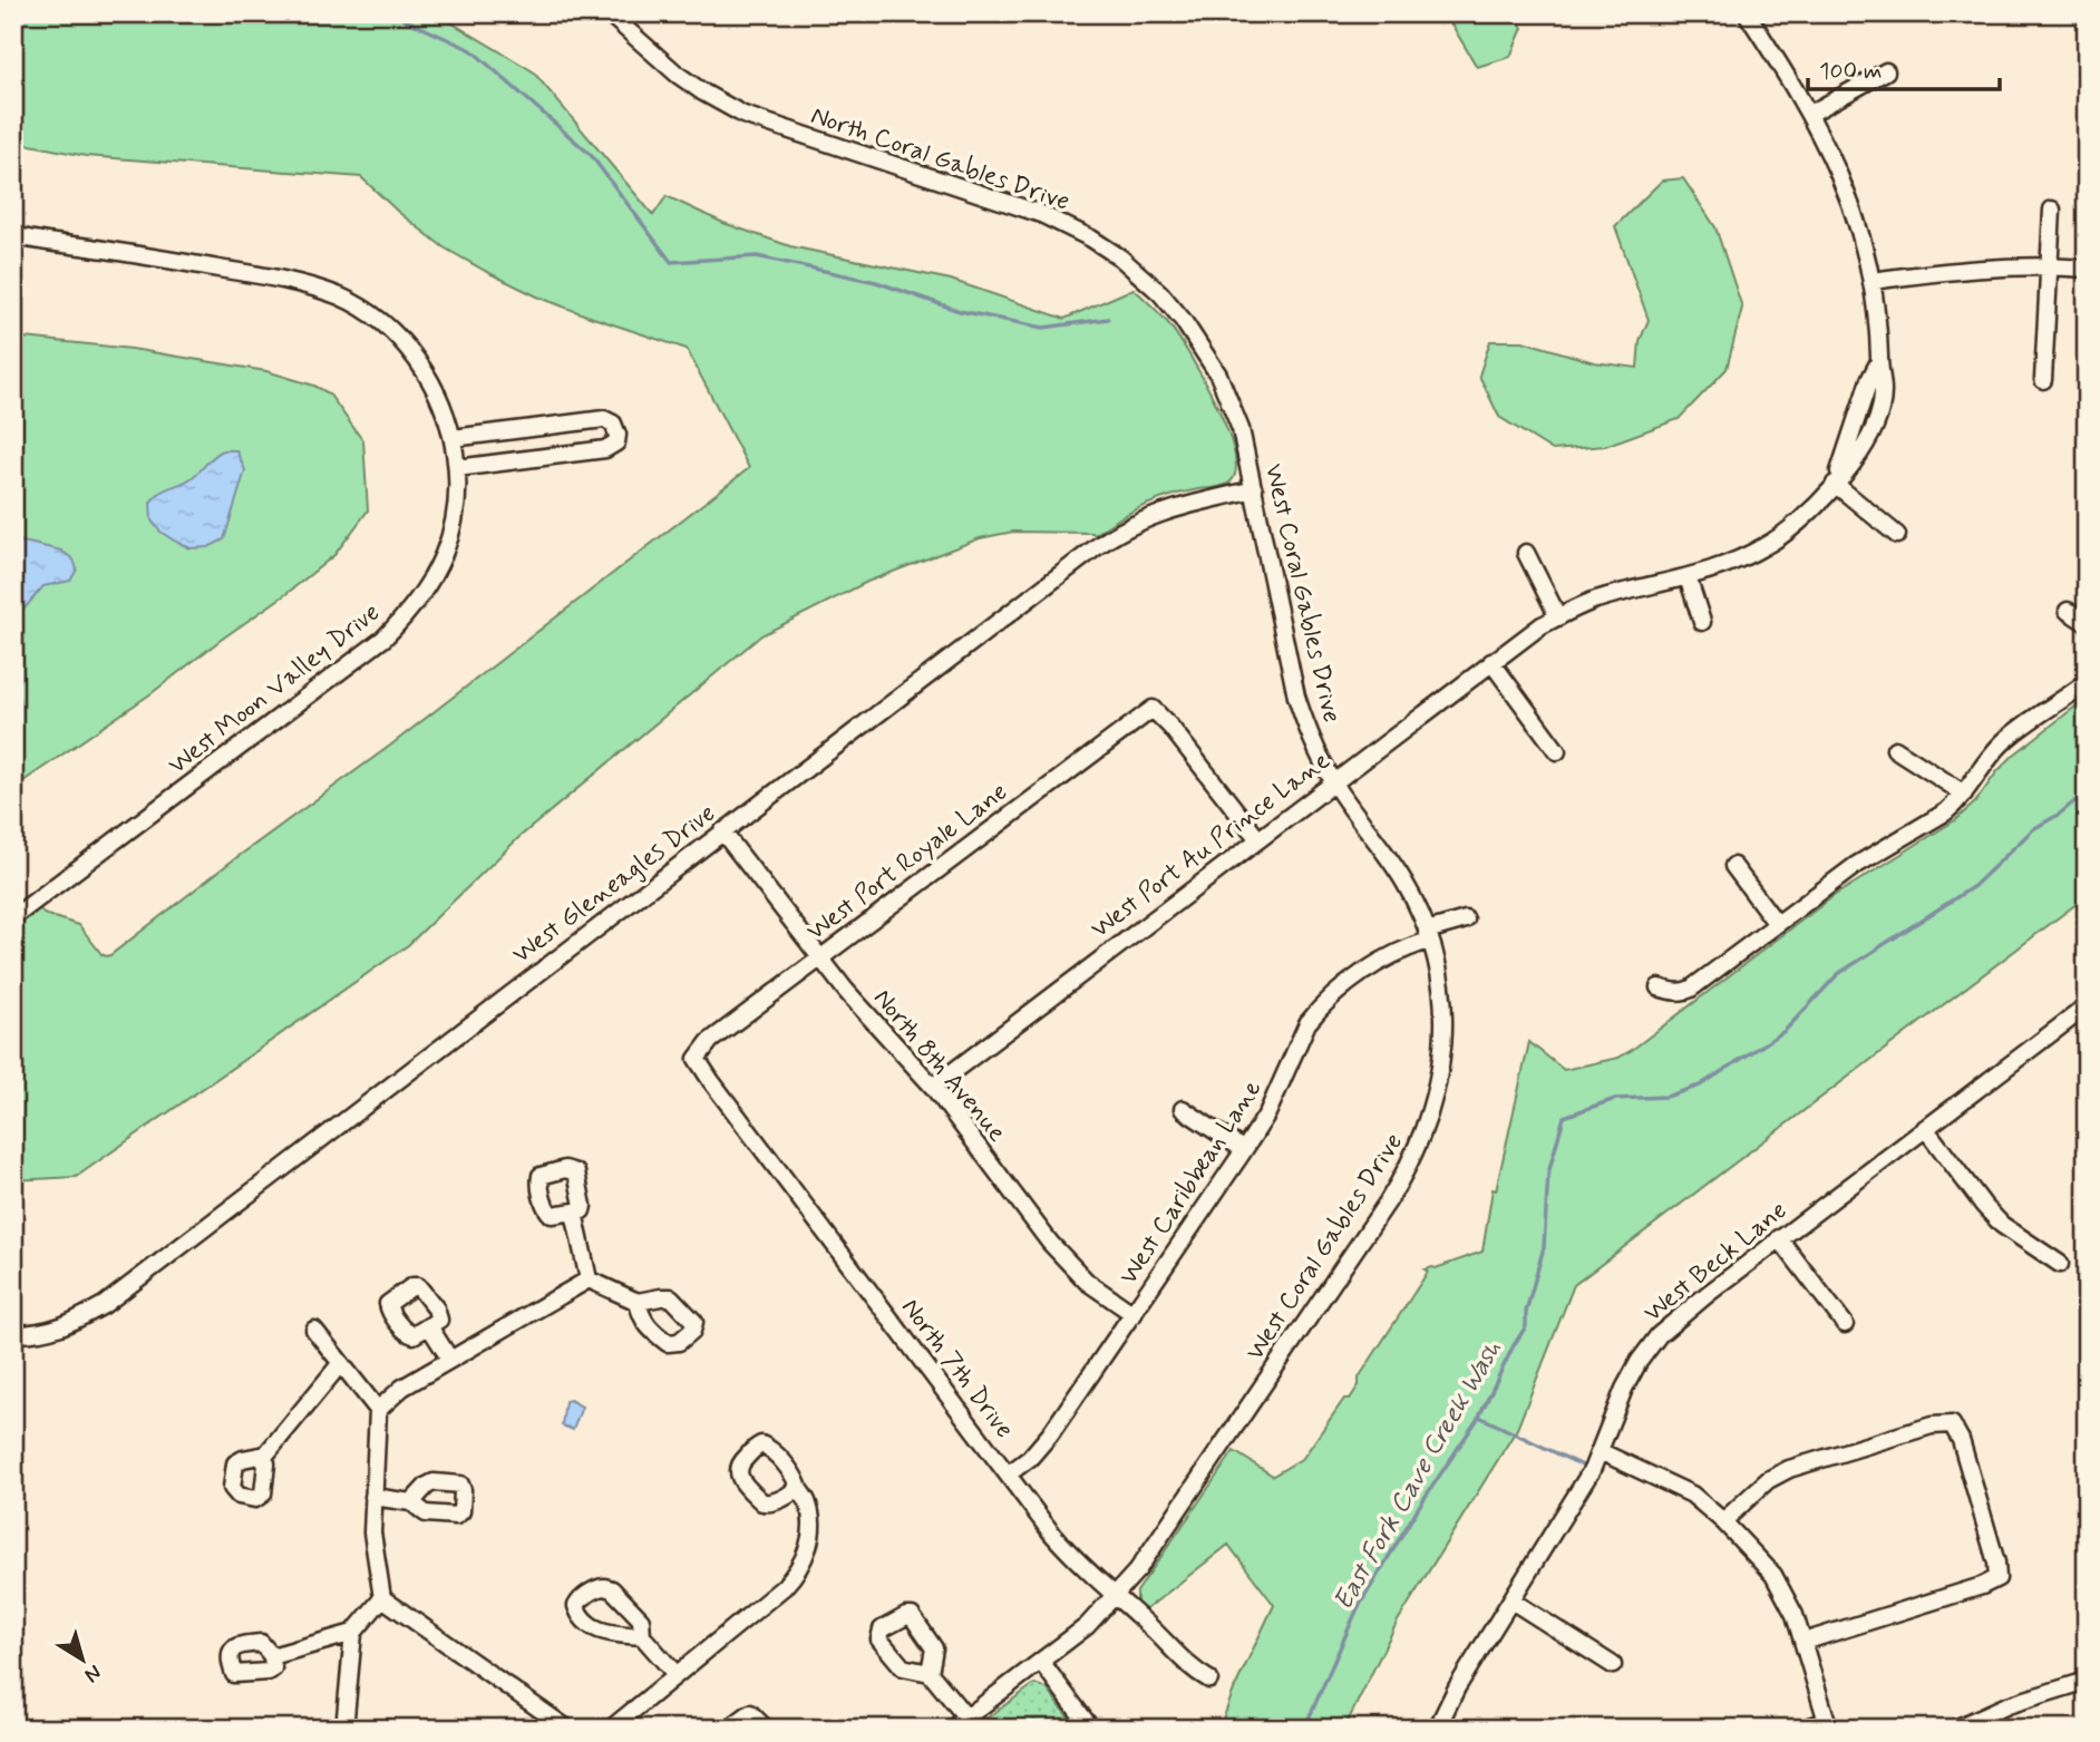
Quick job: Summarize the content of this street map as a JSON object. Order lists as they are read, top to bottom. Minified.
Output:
{"streets":{"street":["North Coral Gables Drive","West Coral Gables Drive","West Moon Valley Drive","West Port Au Prince Lane","West Port Royale Lane","West Gleneagles Drive","North 8th Avenue","West Caribbean Lane","West Beck Lane","North 7th Drive"]},"crossings":[["North Coral Gables Drive","West Coral Gables Drive"],["West Coral Gables Drive","West Port Au Prince Lane"],["West Coral Gables Drive","West Gleneagles Drive"],["West Coral Gables Drive","West Caribbean Lane"],["West Coral Gables Drive","North 7th Drive"],["West Port Au Prince Lane","West Port Royale Lane"],["West Port Au Prince Lane","North 8th Avenue"],["West Port Royale Lane","North 8th Avenue"],["West Port Royale Lane","North 7th Drive"],["West Gleneagles Drive","North 8th Avenue"],["North 8th Avenue","West Caribbean Lane"],["West Caribbean Lane","North 7th Drive"]],"water":["East Fork Cave Creek Wash"],"scale_bar":"100 m","north":"bottom right"}
